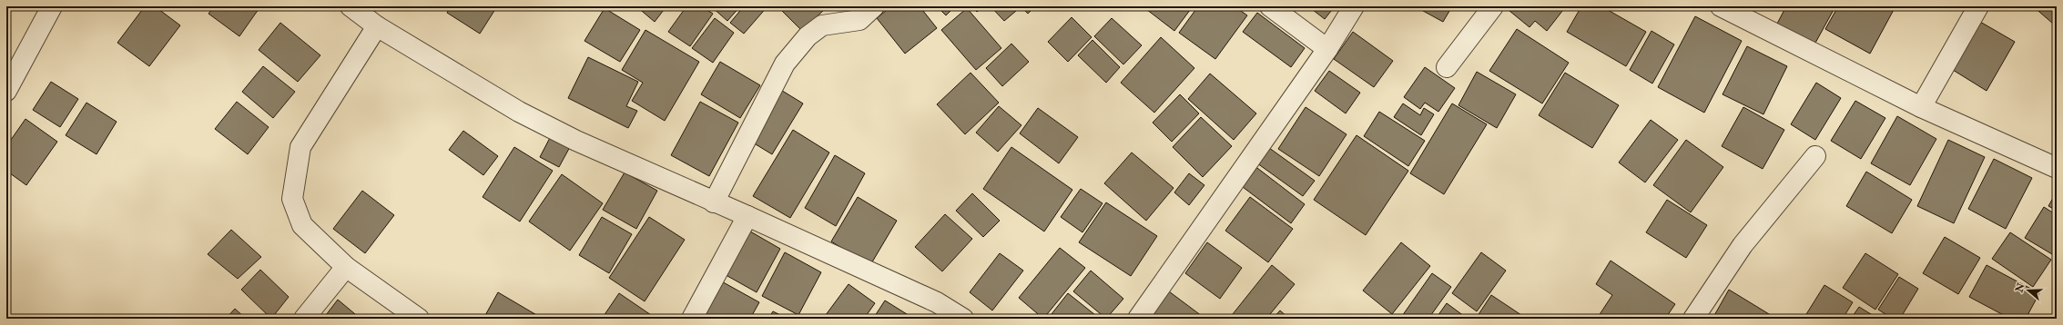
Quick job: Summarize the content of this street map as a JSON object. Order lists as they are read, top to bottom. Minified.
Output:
{"north":"left"}
